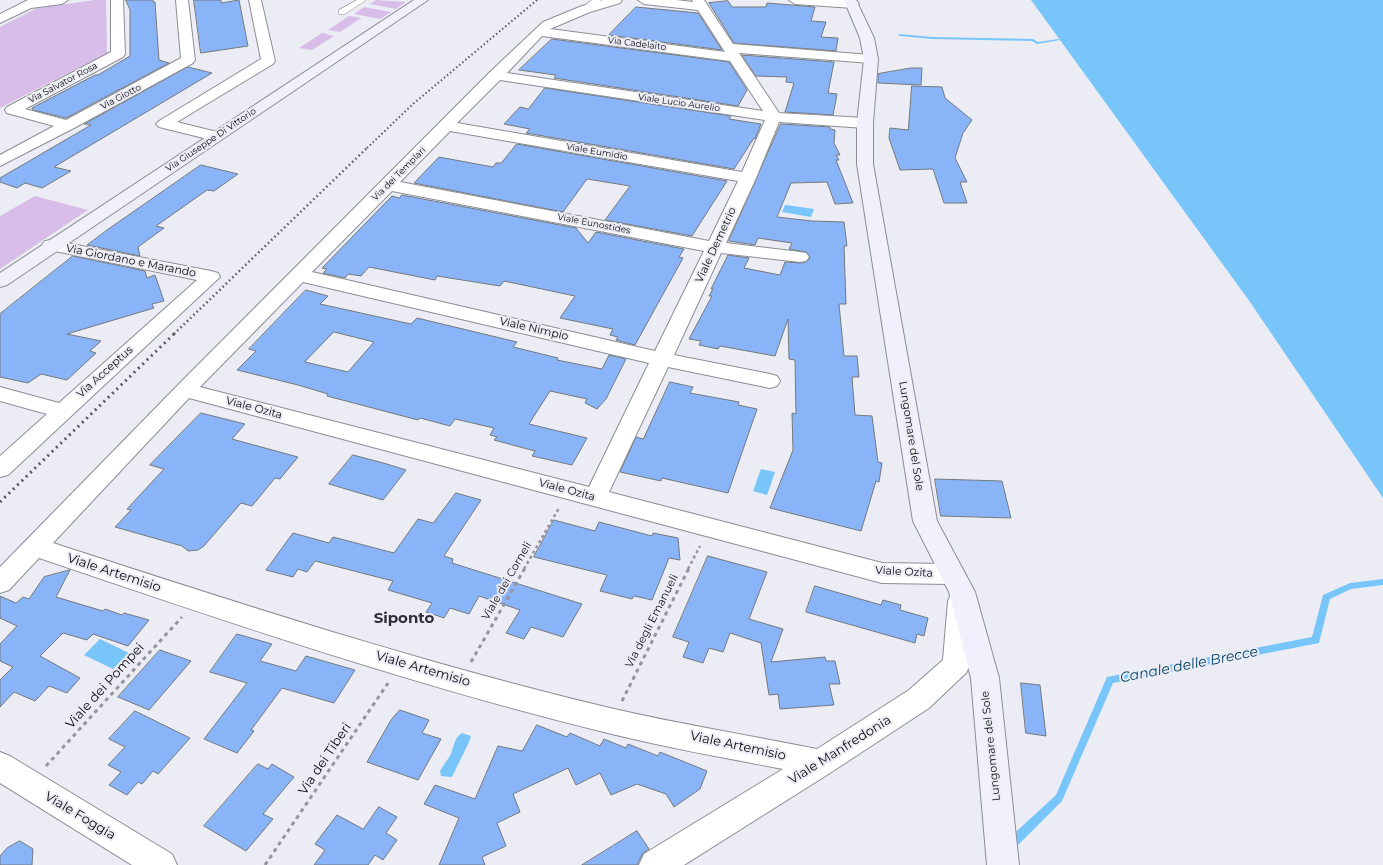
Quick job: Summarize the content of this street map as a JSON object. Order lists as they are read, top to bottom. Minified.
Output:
{"streets":{"street":["Via Cadelaito","Via Salvator Rosa","Via Giotto","Viale Lucio Aurelio","Via Giuseppe Di Vittorio","Viale Eumidio","Via dei Templari","Viale Eunostides","Viale Demetrio","Via Giordano e Marando","Viale Nimpio","Via Acceptus","Viale Ozita","Lungomare del Sole","Viale Artemisio","Viale Manfredonia","Viale Foggia"],"path":["Viale dei Corneli","Via degli Emanueli","Viale dei Pompei","Via dei Tiberi"]},"crossings":[["Via Cadelaito","Via dei Templari"],["Via Cadelaito","Lungomare del Sole"],["Via Salvator Rosa","Via Giotto"],["Viale Lucio Aurelio","Via dei Templari"],["Viale Lucio Aurelio","Viale Demetrio"],["Viale Lucio Aurelio","Lungomare del Sole"],["Via Giuseppe Di Vittorio","Via Giordano e Marando"],["Viale Eumidio","Via dei Templari"],["Viale Eumidio","Viale Demetrio"],["Via dei Templari","Viale Eunostides"],["Via dei Templari","Viale Nimpio"],["Via dei Templari","Viale Ozita"],["Via dei Templari","Viale Artemisio"],["Viale Eunostides","Viale Demetrio"],["Viale Demetrio","Viale Nimpio"],["Viale Demetrio","Viale Ozita"],["Via Giordano e Marando","Via Acceptus"],["Viale Ozita","Lungomare del Sole"],["Viale Ozita","Viale dei Corneli"],["Viale Ozita","Via degli Emanueli"],["Viale Ozita","Viale Manfredonia"],["Lungomare del Sole","Viale Manfredonia"],["Viale Artemisio","Viale dei Corneli"],["Viale Artemisio","Via degli Emanueli"],["Viale Artemisio","Viale dei Pompei"],["Viale Artemisio","Viale Manfredonia"],["Viale Artemisio","Via dei Tiberi"],["Viale dei Pompei","Viale Foggia"]],"districts":["Siponto"],"water":["Canale delle Brecce"]}
